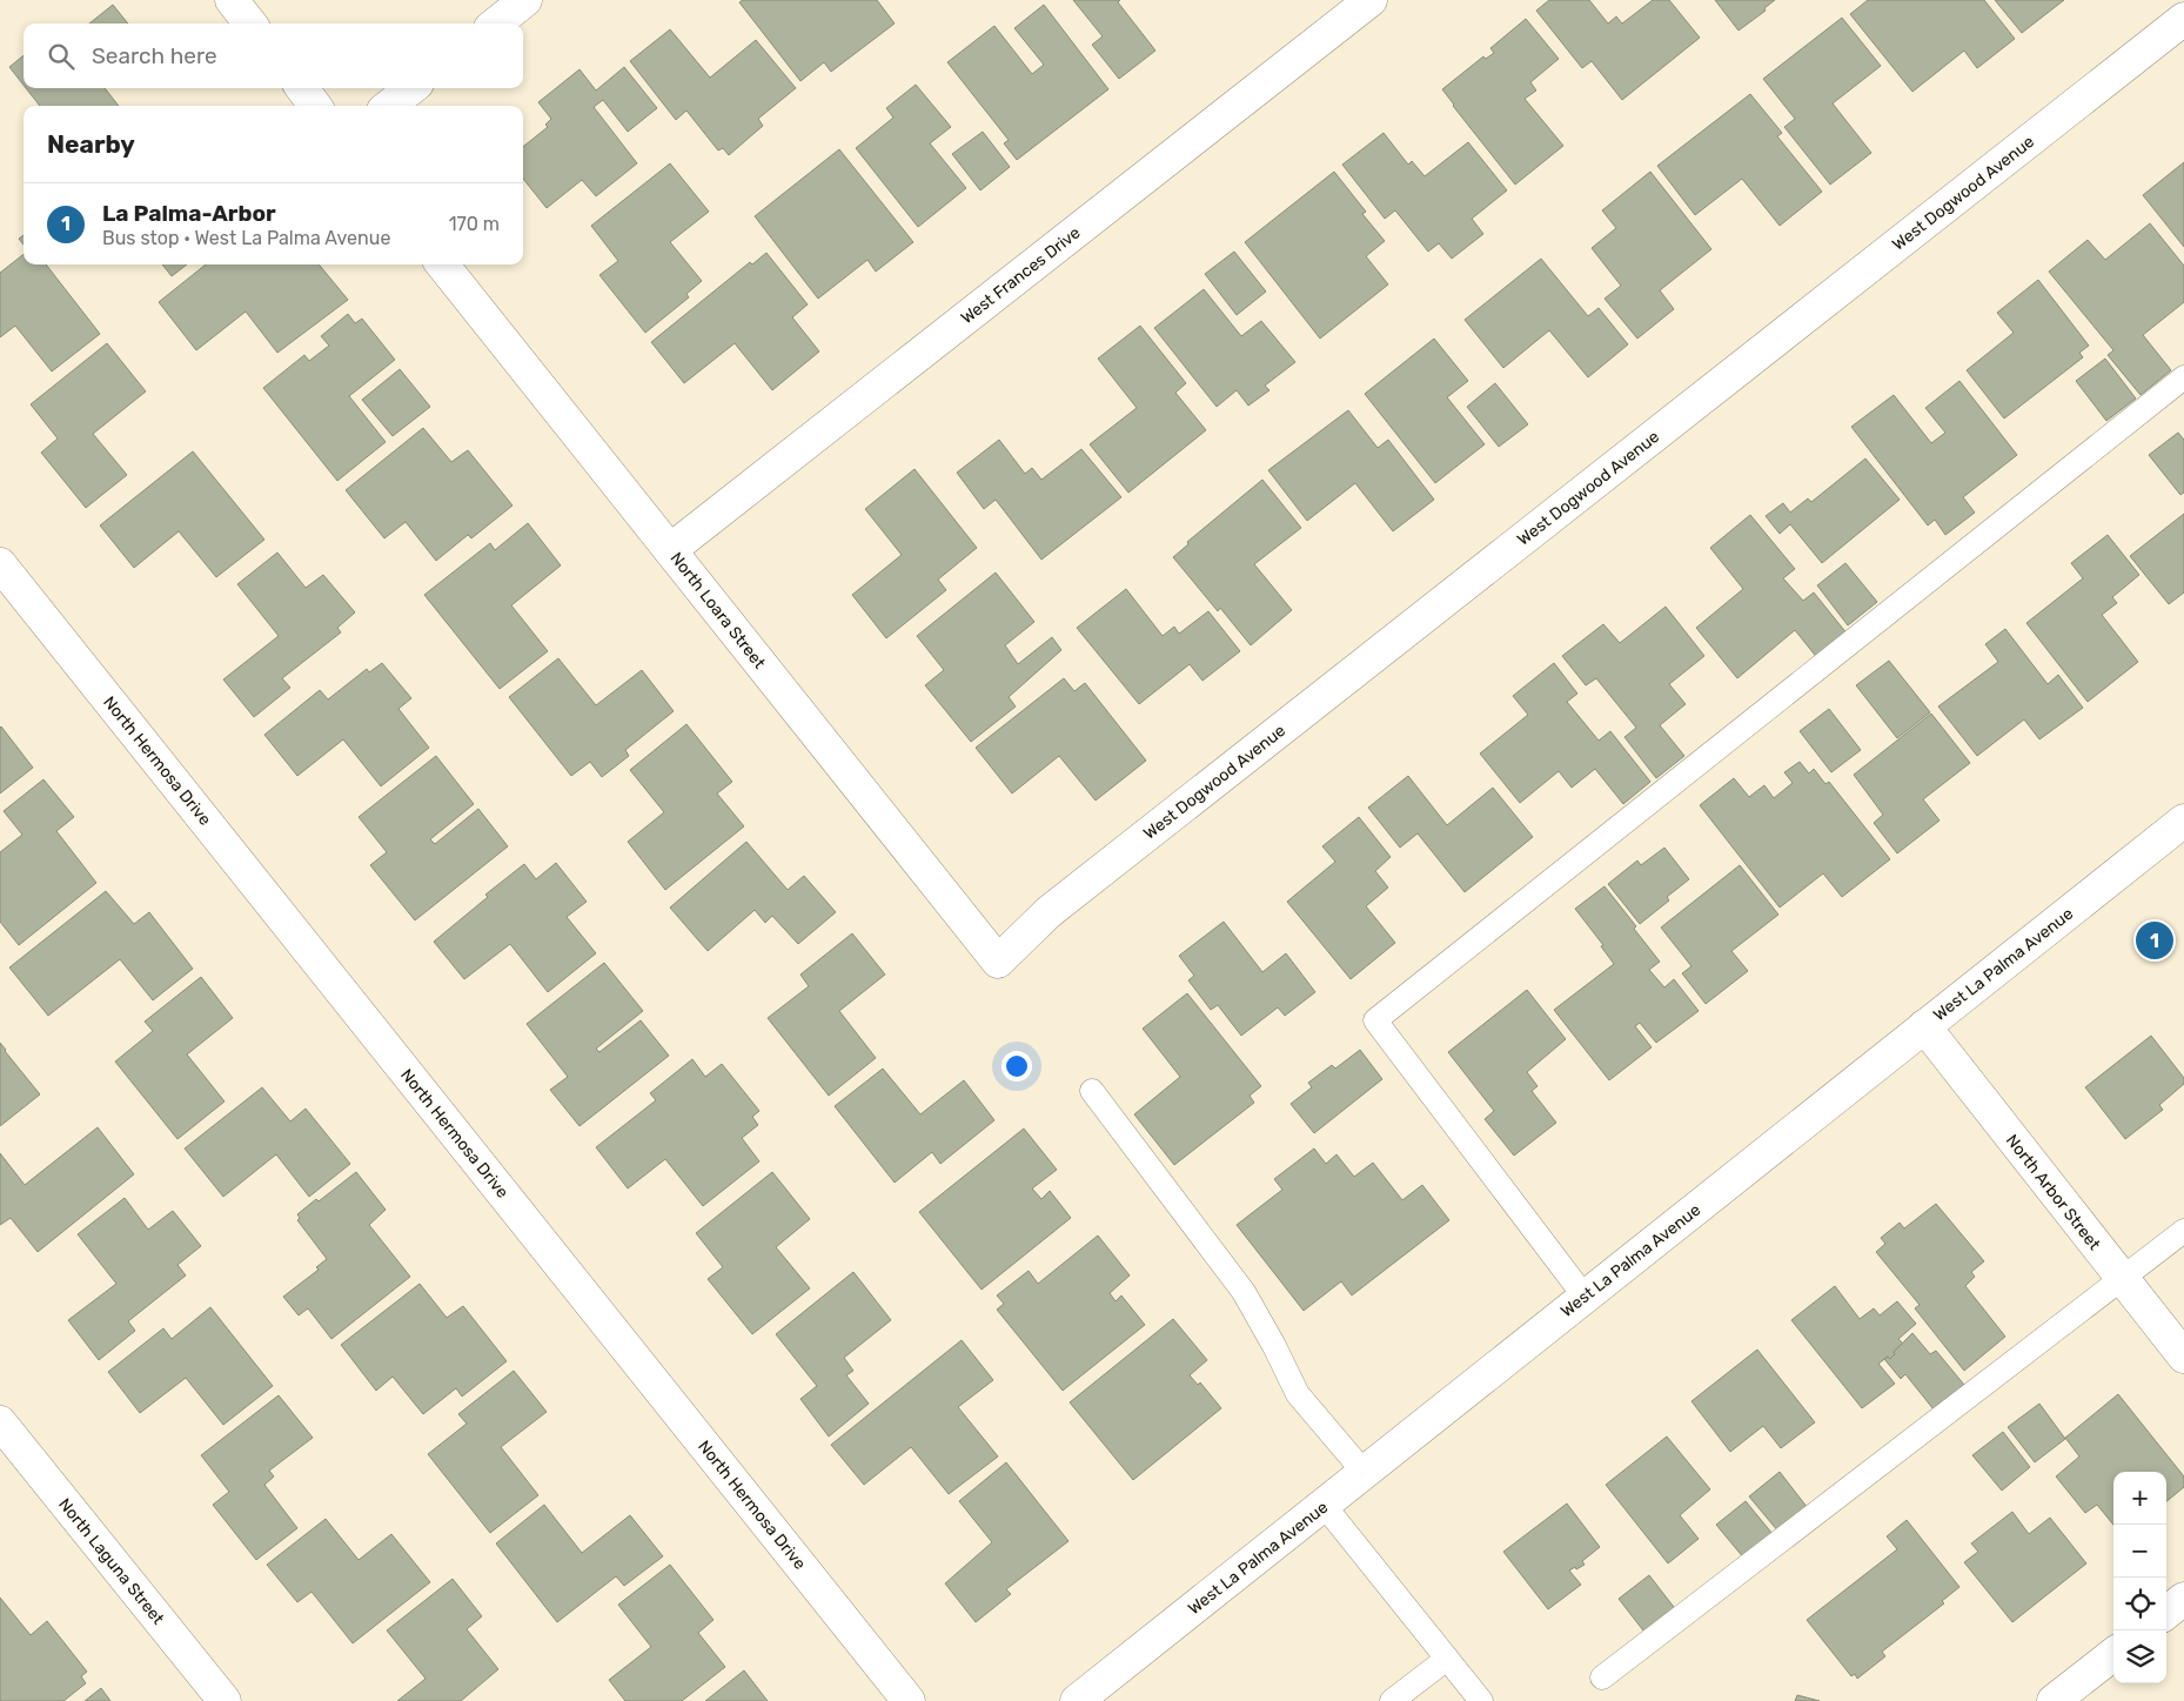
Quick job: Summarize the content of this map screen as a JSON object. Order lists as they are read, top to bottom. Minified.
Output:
{"streets":{"street":["West Dogwood Avenue","West Frances Drive","North Loara Street","North Hermosa Drive","West La Palma Avenue","North Arbor Street","North Laguna Street"]},"crossings":[["West Dogwood Avenue","North Loara Street"],["West Frances Drive","North Loara Street"],["West La Palma Avenue","North Arbor Street"]],"page":{"search":"Search here","heading":"Nearby","list":[{"mark":"1","name":"La Palma-Arbor","note":"Bus stop · West La Palma Avenue","value":"170 m"}],"pins":"1","map_buttons":["+","−"]}}
